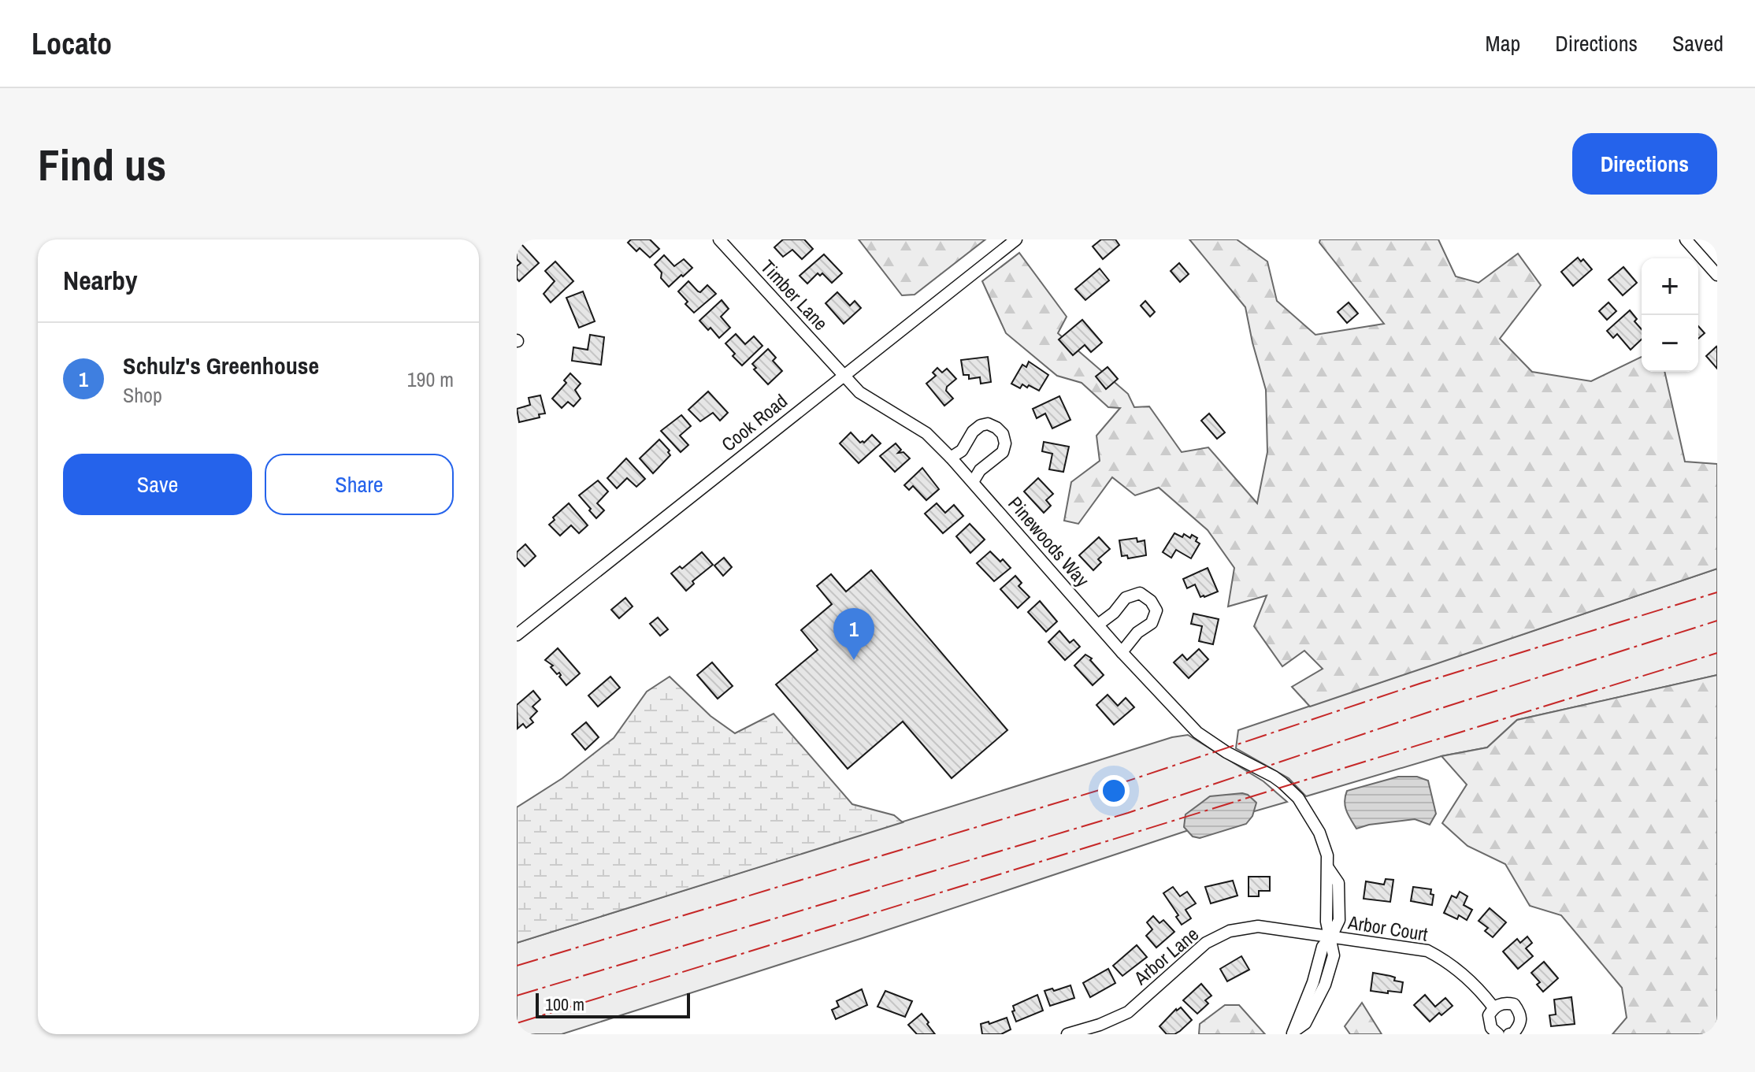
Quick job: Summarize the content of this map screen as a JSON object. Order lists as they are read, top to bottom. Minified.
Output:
{"streets":{"street":["Timber Lane","Cook Road","Pinewoods Way","Arbor Court","Arbor Lane"]},"crossings":[["Timber Lane","Cook Road"],["Timber Lane","Pinewoods Way"],["Cook Road","Pinewoods Way"],["Pinewoods Way","Arbor Court"],["Pinewoods Way","Arbor Lane"],["Arbor Court","Arbor Lane"]],"scale_bar":"100 m","page":{"header":"Locato","nav":["Map","Directions","Saved"],"buttons":["Directions",["Save","Share"]],"title":"Find us","heading":"Nearby","map_buttons":["+","−"],"list":[{"mark":"1","name":"Schulz's Greenhouse","note":"Shop","value":"190 m"}],"pins":"1","scale":"100 m"}}
